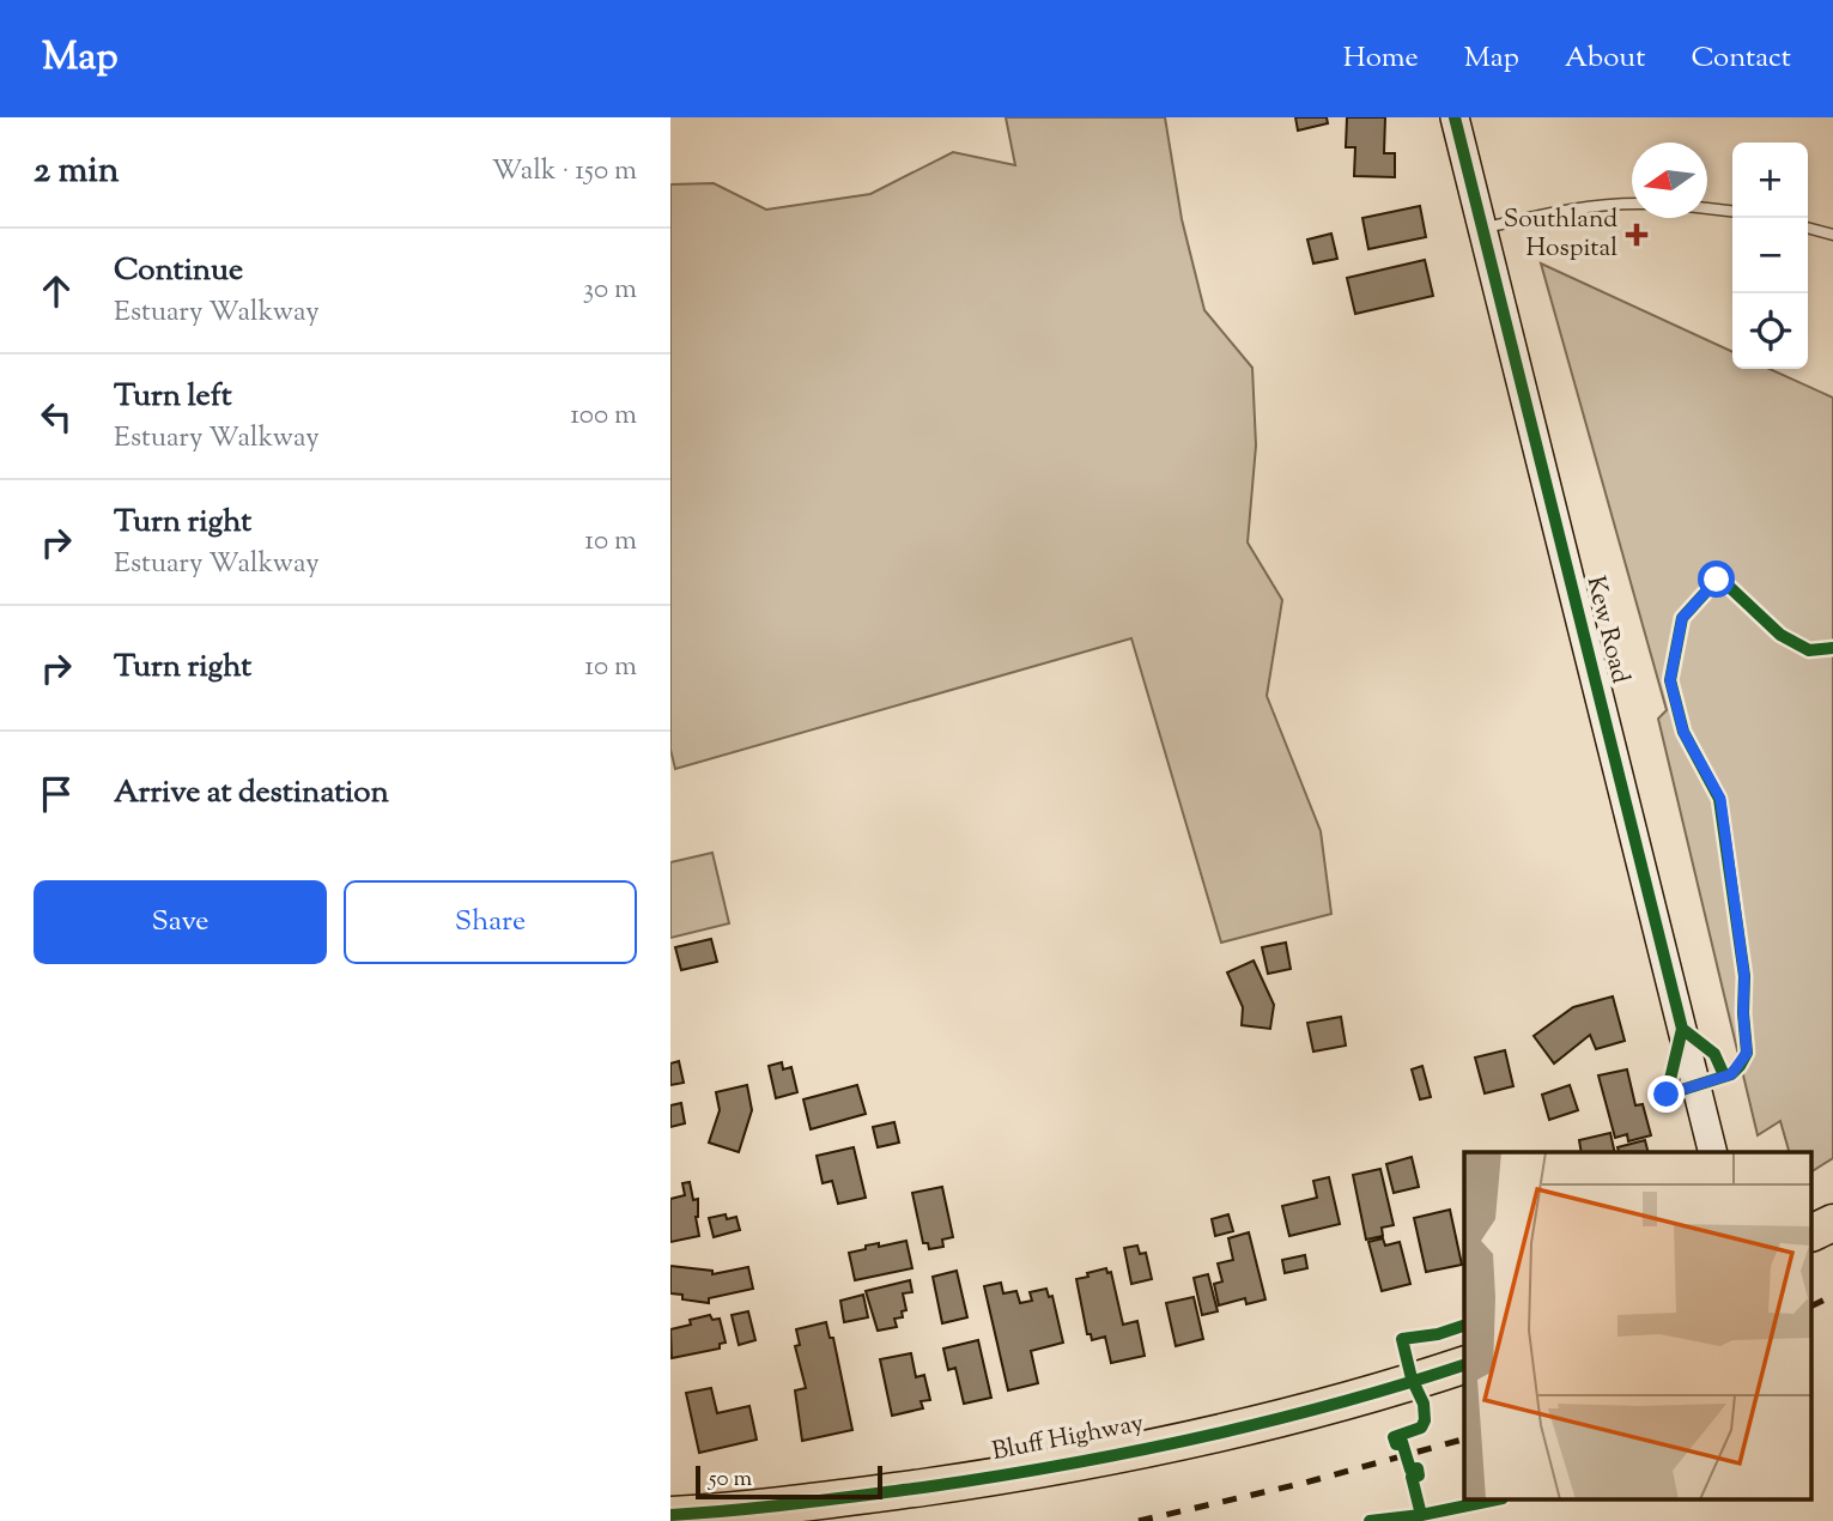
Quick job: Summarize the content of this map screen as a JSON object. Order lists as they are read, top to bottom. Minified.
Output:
{"streets":{"highway":["Bluff Highway"],"street":["Kew Road"]},"places":{"health":["Southland Hospital"]},"scale_bar":"50 m","north":"left","page":{"header":"Map","nav":["Home","Map","About","Contact"],"heading":["2 min","Walk · 150 m"],"map_buttons":["+","−"],"list":[["Continue","Estuary Walkway","30 m"],["Turn left","Estuary Walkway","100 m"],["Turn right","Estuary Walkway","10 m"],["Turn right","10 m"],"Arrive at destination"],"buttons":["Save","Share"],"scale":"50 m"}}
